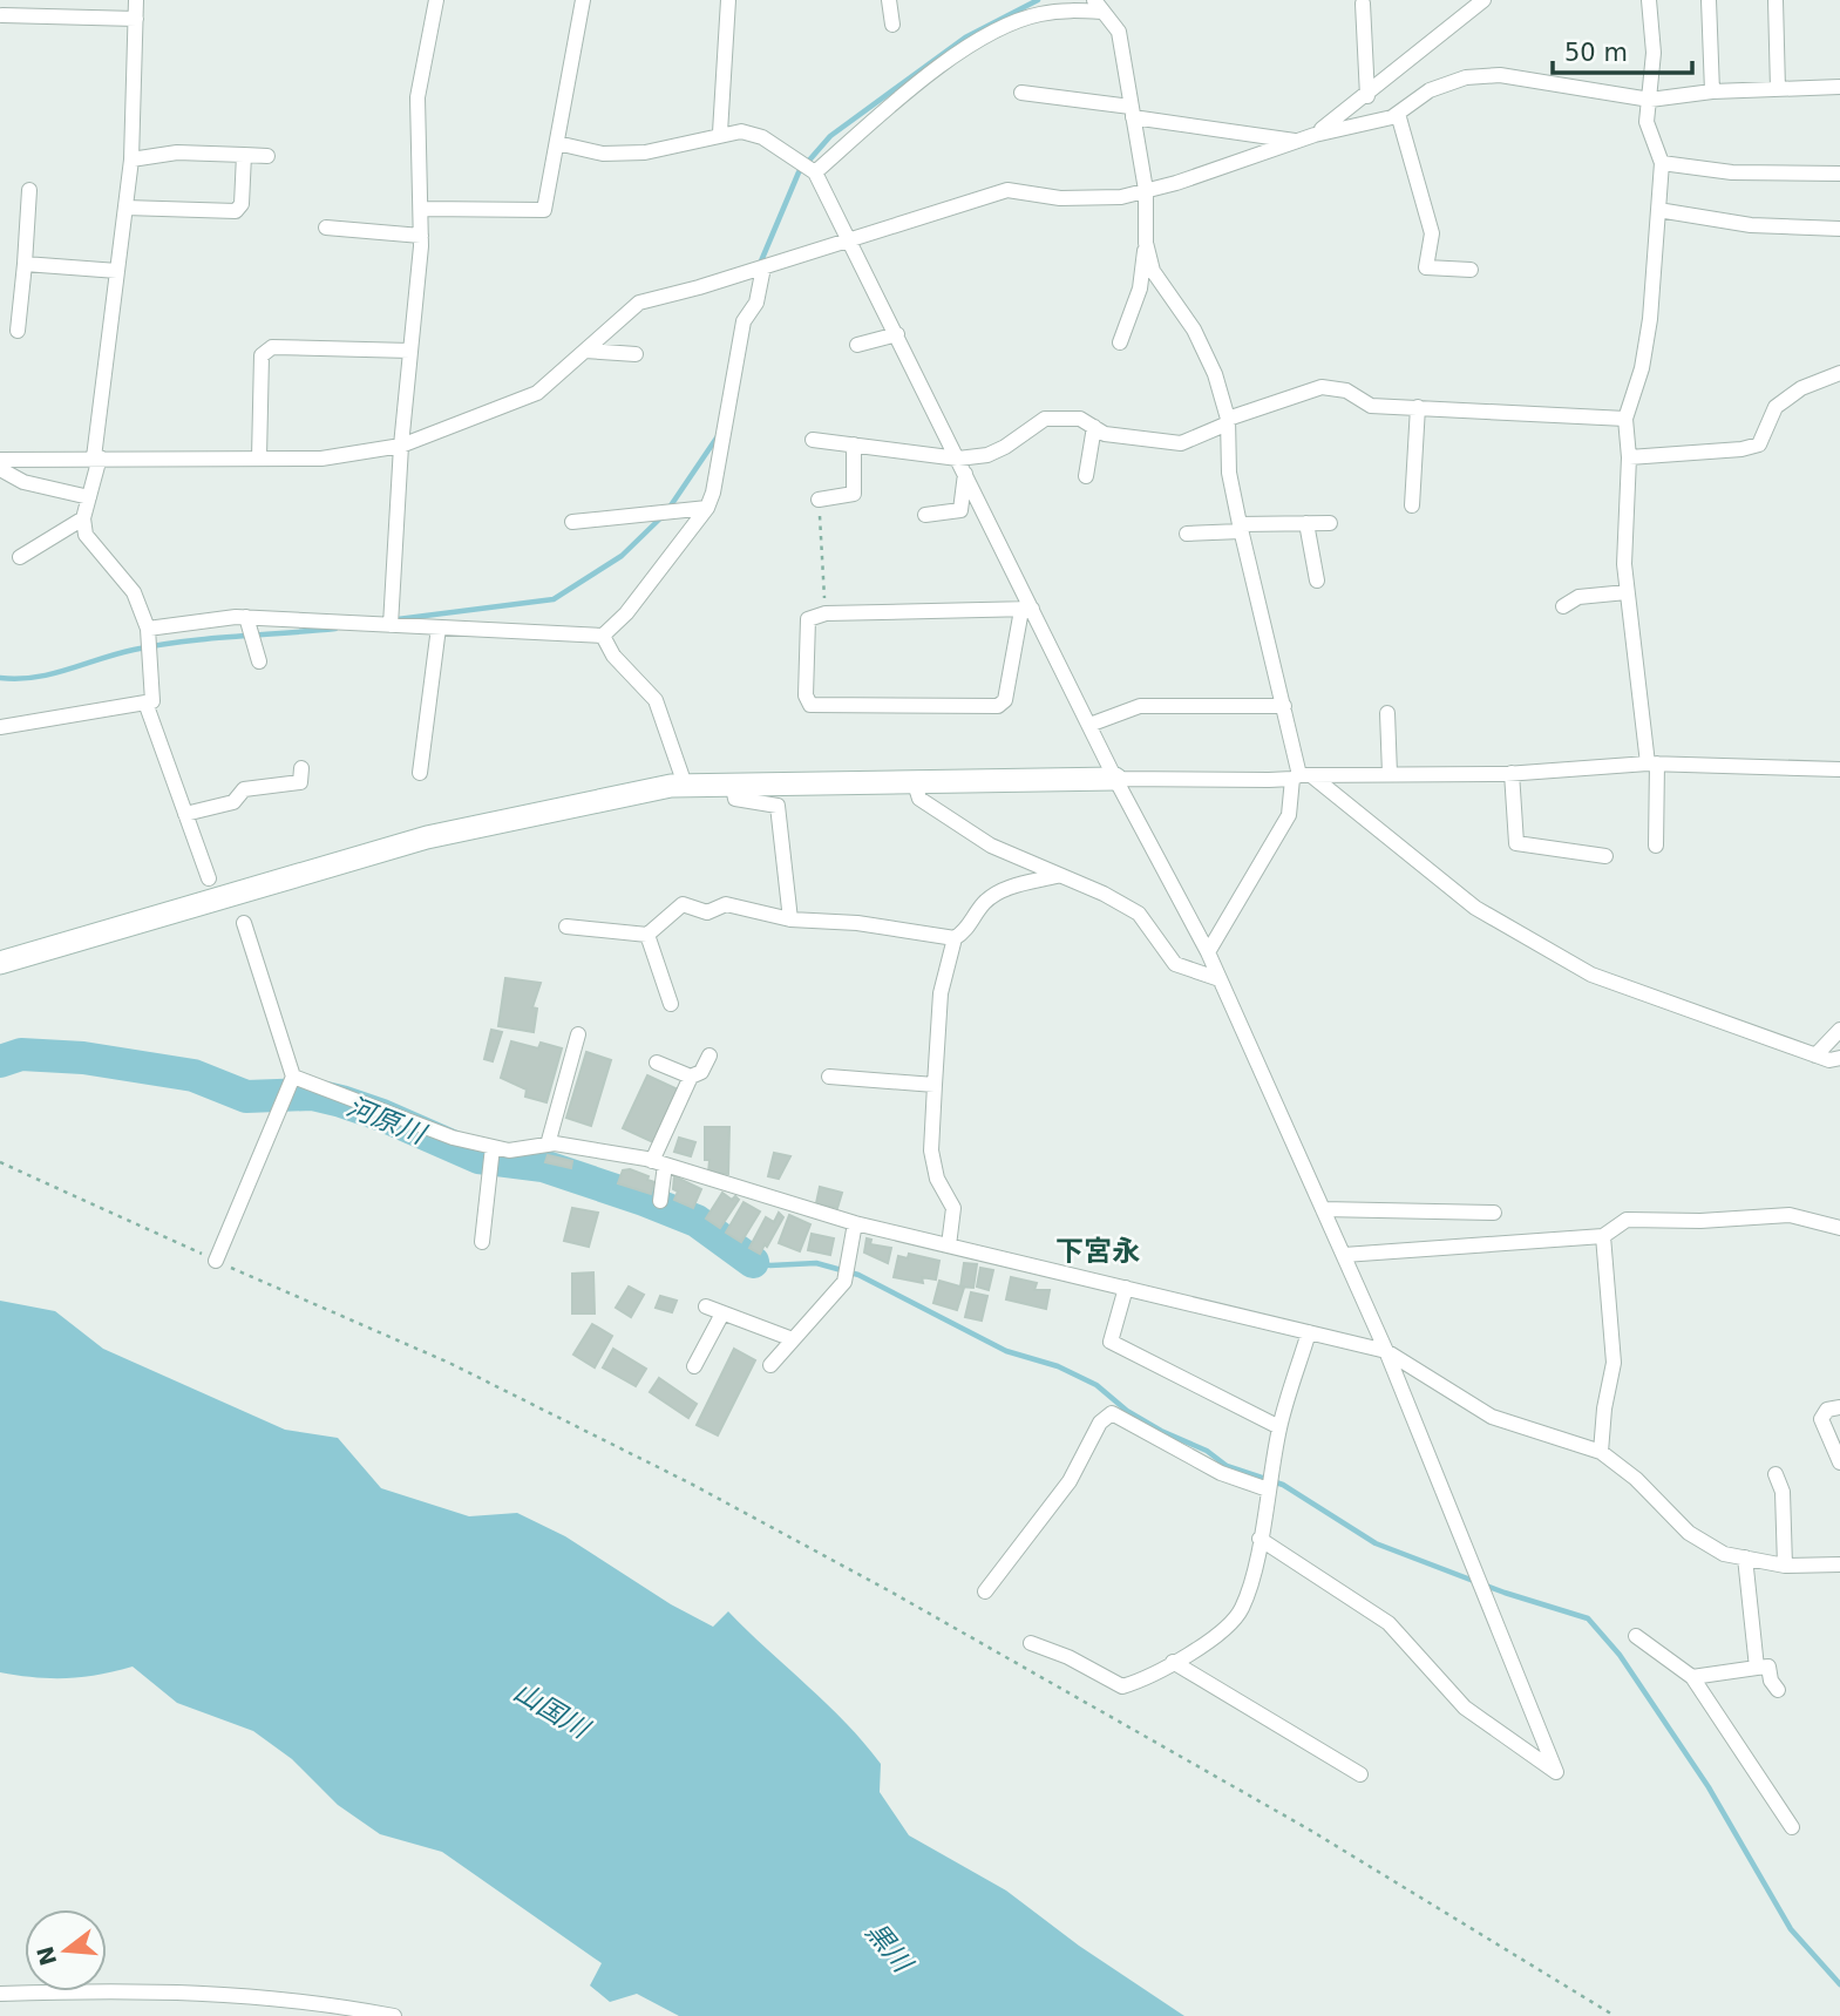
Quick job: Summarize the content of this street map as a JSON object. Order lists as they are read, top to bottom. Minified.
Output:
{"districts":["下宮永"],"water":["河原川","山国川","黒川"],"scale_bar":"50 m","north":"left"}
